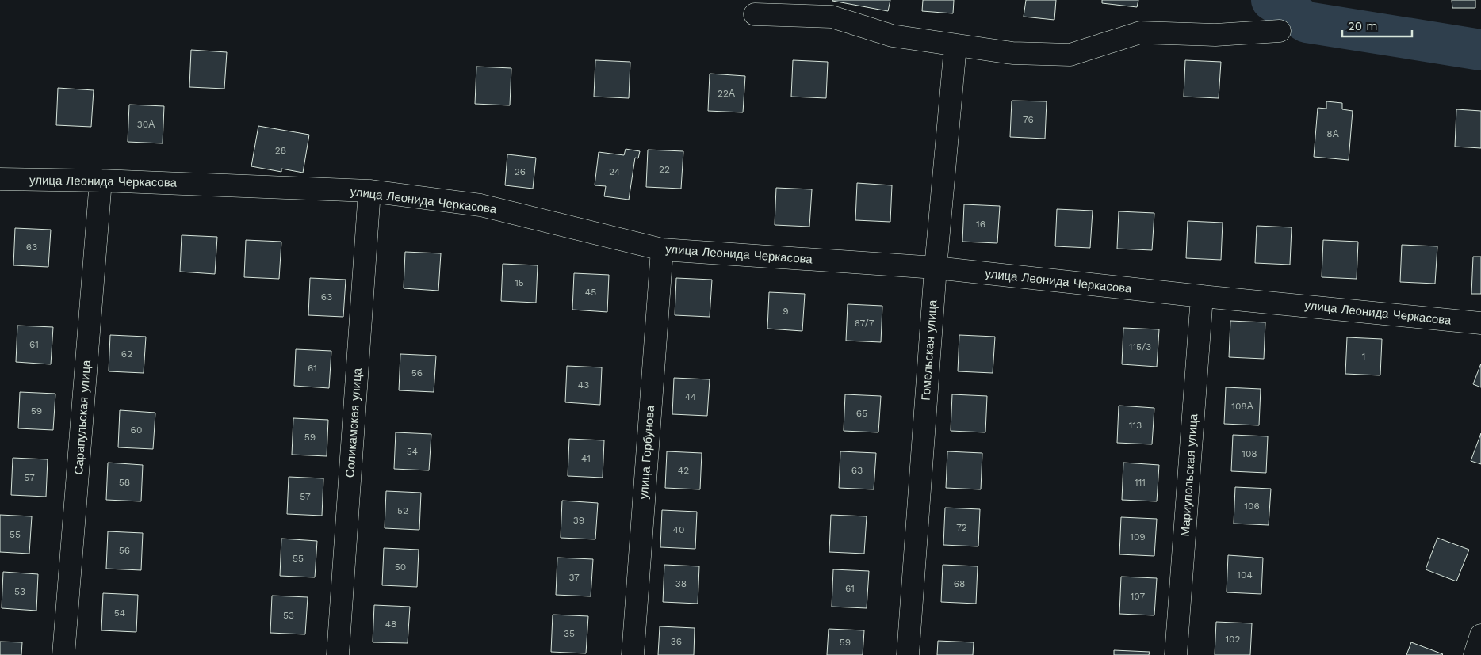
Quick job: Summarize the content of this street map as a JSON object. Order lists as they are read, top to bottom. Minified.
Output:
{"streets":{"street":["улица Леонида Черкасова","Гомельская улица","Сарапульская улица","Соликамская улица","улица Горбунова","Мариупольская улица"]},"crossings":[["улица Леонида Черкасова","Гомельская улица"],["улица Леонида Черкасова","Сарапульская улица"],["улица Леонида Черкасова","Соликамская улица"],["улица Леонида Черкасова","улица Горбунова"],["улица Леонида Черкасова","Мариупольская улица"]],"house_numbers":["22А","76","30А","8А","28","22","26","24","16","63","15","45","63","9","67/7","61","115/3","62","1","61","56","43","44","108А","59","65","113","60","59","54","108","41","42","63","57","58","111","57","106","52","39","72","40","55","109","56","55","50","104","37","38","68","61","53","107","54","53","48","35","102","36","59"],"scale_bar":"20 m"}
